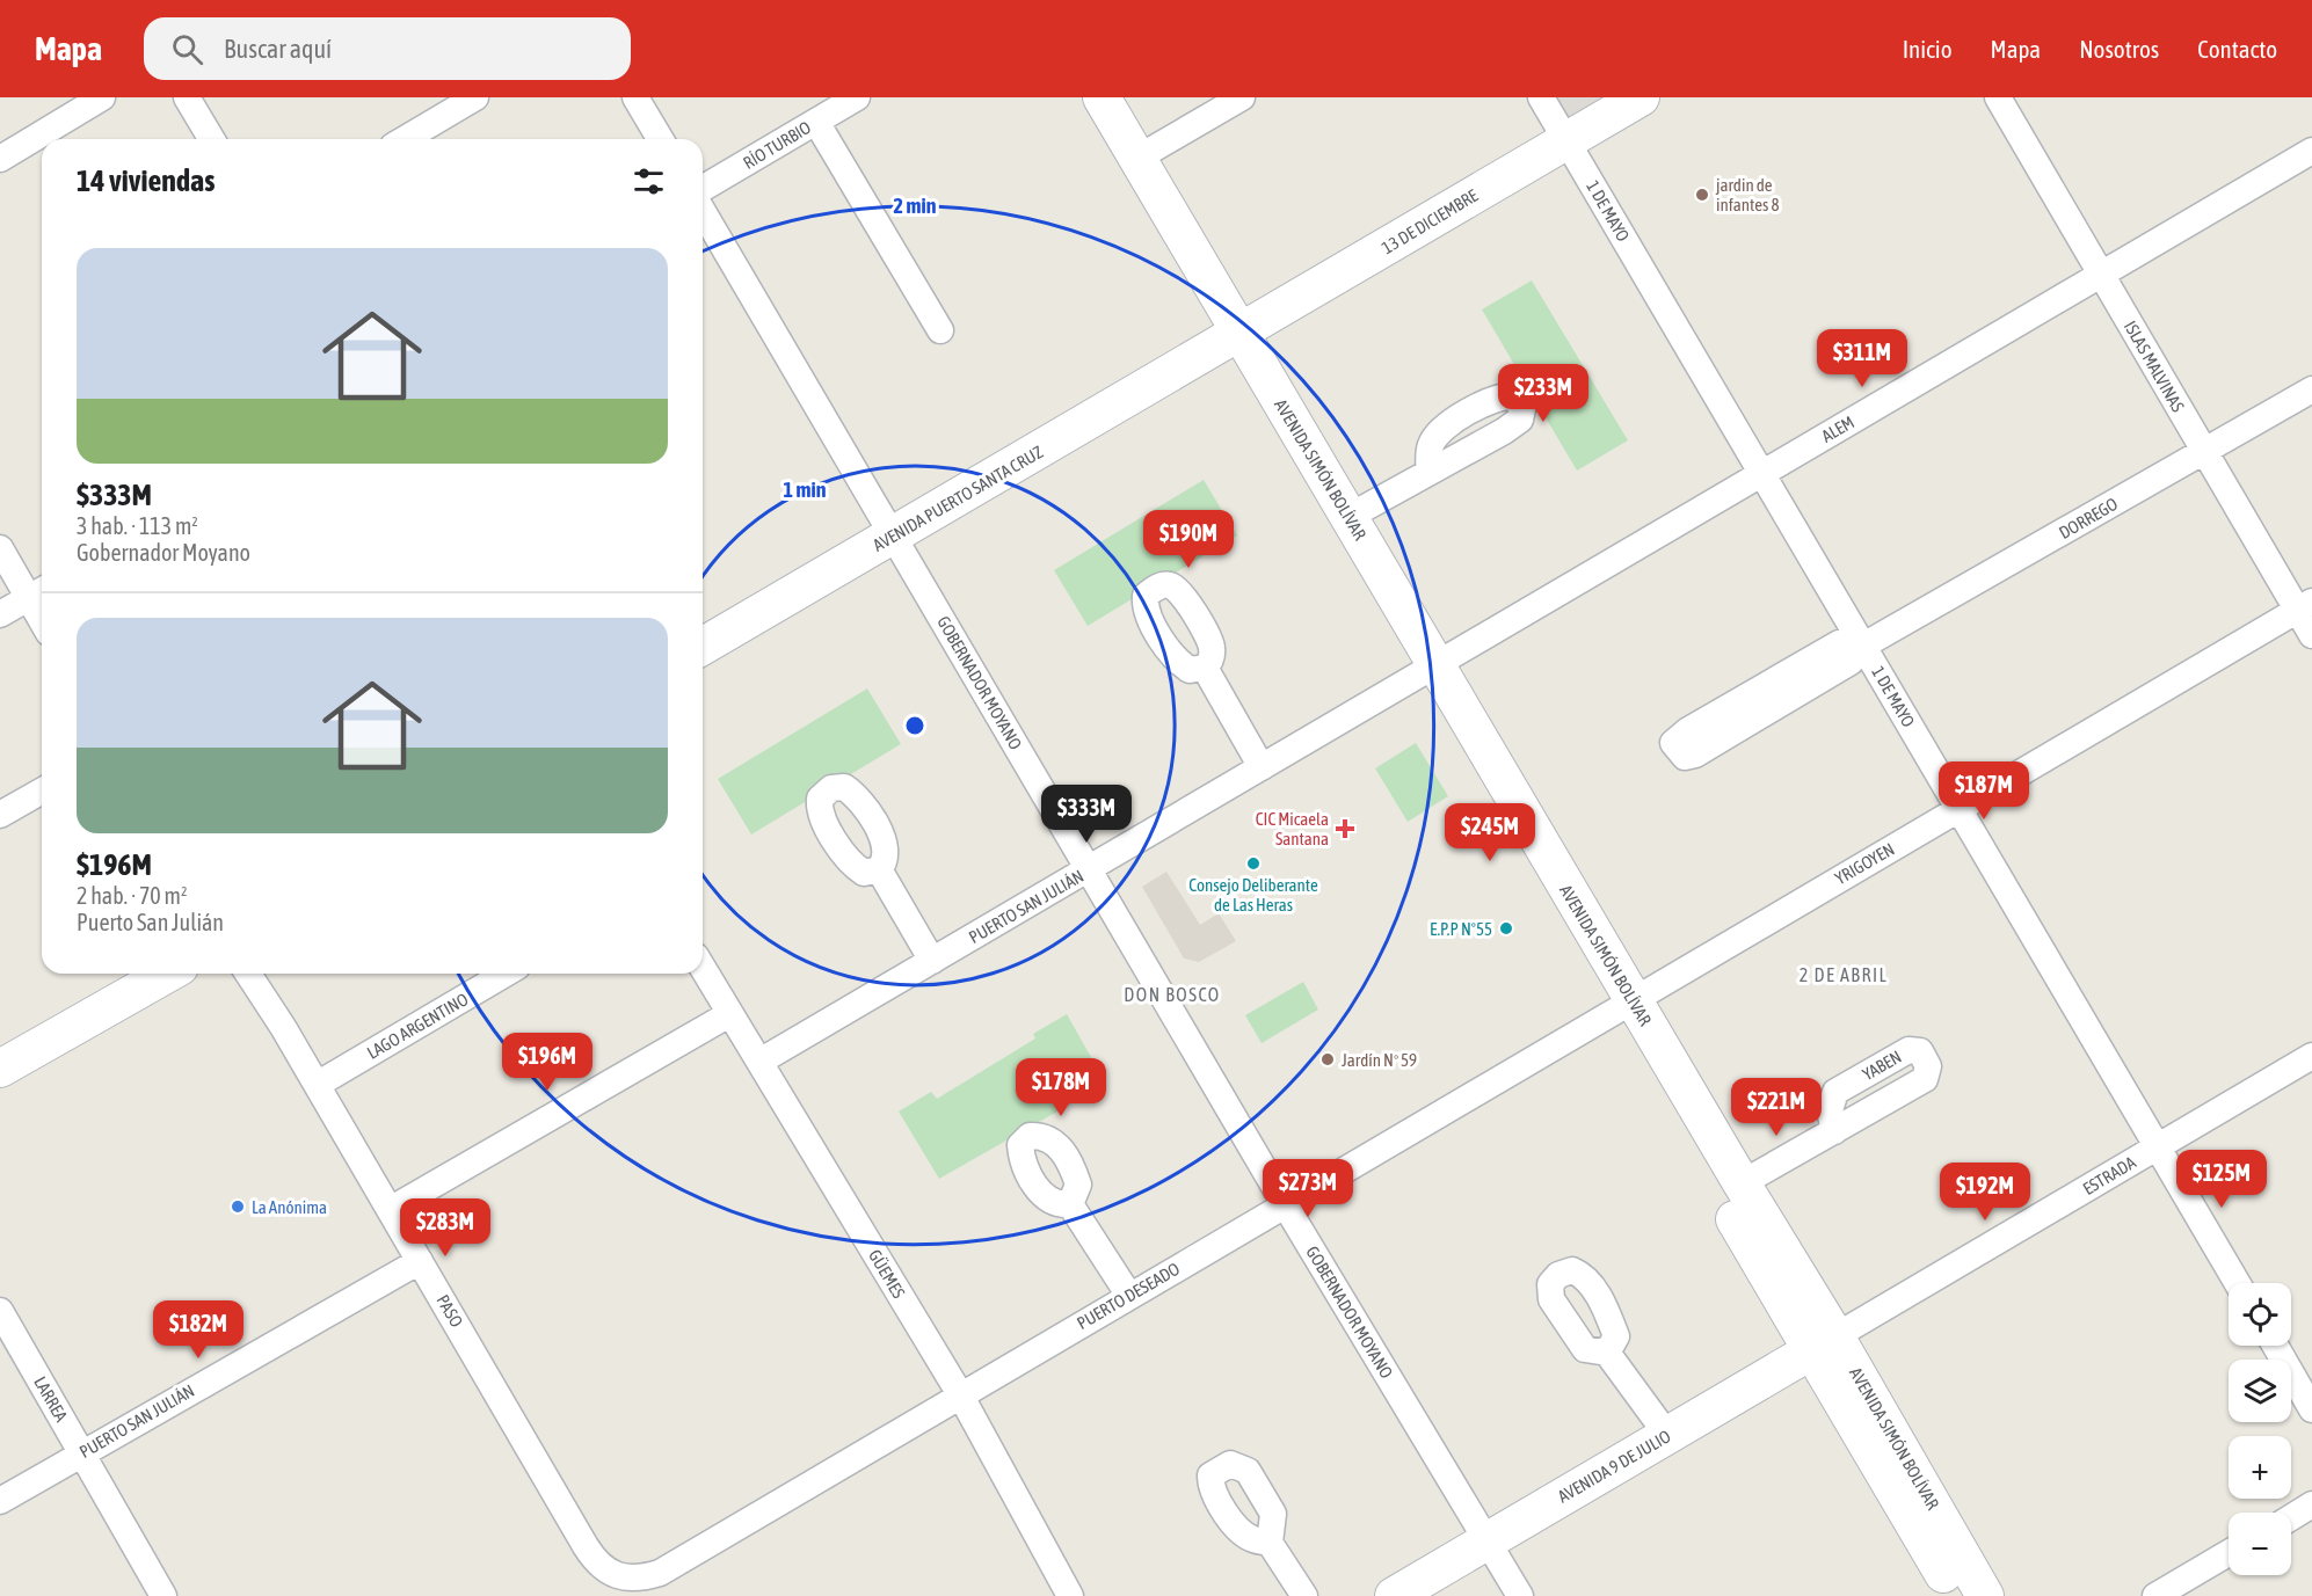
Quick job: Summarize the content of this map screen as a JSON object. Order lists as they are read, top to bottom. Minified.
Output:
{"streets":{"street":["RÍO TURBIO","1 DE MAYO","13 DE DICIEMBRE","ISLAS MALVINAS","ALEM","AVENIDA SIMÓN BOLÍVAR","AVENIDA PUERTO SANTA CRUZ","DORREGO","GOBERNADOR MOYANO","YRIGOYEN","PUERTO SAN JULIÁN","LAGO ARGENTINO","ESTRADA","GÜEMES","PUERTO DESEADO","PASO","LARREA","AVENIDA 9 DE JULIO"]},"crossings":[["1 DE MAYO","13 DE DICIEMBRE"],["1 DE MAYO","ALEM"],["1 DE MAYO","DORREGO"],["1 DE MAYO","YRIGOYEN"],["1 DE MAYO","ESTRADA"],["13 DE DICIEMBRE","AVENIDA SIMÓN BOLÍVAR"],["13 DE DICIEMBRE","AVENIDA PUERTO SANTA CRUZ"],["ISLAS MALVINAS","ALEM"],["ISLAS MALVINAS","DORREGO"],["ISLAS MALVINAS","YRIGOYEN"],["ALEM","AVENIDA SIMÓN BOLÍVAR"],["ALEM","PUERTO SAN JULIÁN"],["AVENIDA SIMÓN BOLÍVAR","AVENIDA PUERTO SANTA CRUZ"],["AVENIDA SIMÓN BOLÍVAR","YRIGOYEN"],["AVENIDA SIMÓN BOLÍVAR","PUERTO SAN JULIÁN"],["AVENIDA SIMÓN BOLÍVAR","ESTRADA"],["AVENIDA SIMÓN BOLÍVAR","PUERTO DESEADO"],["AVENIDA SIMÓN BOLÍVAR","AVENIDA 9 DE JULIO"],["AVENIDA PUERTO SANTA CRUZ","GOBERNADOR MOYANO"],["GOBERNADOR MOYANO","PUERTO SAN JULIÁN"],["GOBERNADOR MOYANO","PUERTO DESEADO"],["GOBERNADOR MOYANO","AVENIDA 9 DE JULIO"],["YRIGOYEN","PUERTO DESEADO"],["PUERTO SAN JULIÁN","GÜEMES"],["PUERTO SAN JULIÁN","PASO"],["PUERTO SAN JULIÁN","LARREA"],["LAGO ARGENTINO","PASO"],["ESTRADA","AVENIDA 9 DE JULIO"],["GÜEMES","PUERTO DESEADO"],["PUERTO DESEADO","PASO"]],"districts":["2 DE ABRIL","DON BOSCO"],"places":{"other":["jardin de infantes 8","Consejo Deliberante de Las Heras","E.P.P N°55","Jardín Nº 59","La Anónima"],"health":["CIC Micaela Santana"]},"page":{"header":"Mapa","search":"Buscar aquí","nav":["Inicio","Mapa","Nosotros","Contacto"],"heading":"14 viviendas","list":[{"name":"$333M","note":"3 hab. · 113 m² · Gobernador Moyano"},{"name":"$196M","note":"2 hab. · 70 m² · Puerto San Julián"}],"price":["$311M","$233M","$190M","$187M","$333M","$245M","$196M","$178M","$221M","$125M","$273M","$192M","$283M","$182M"],"map_buttons":["+","−"]},"rings":["2 min","1 min"]}
